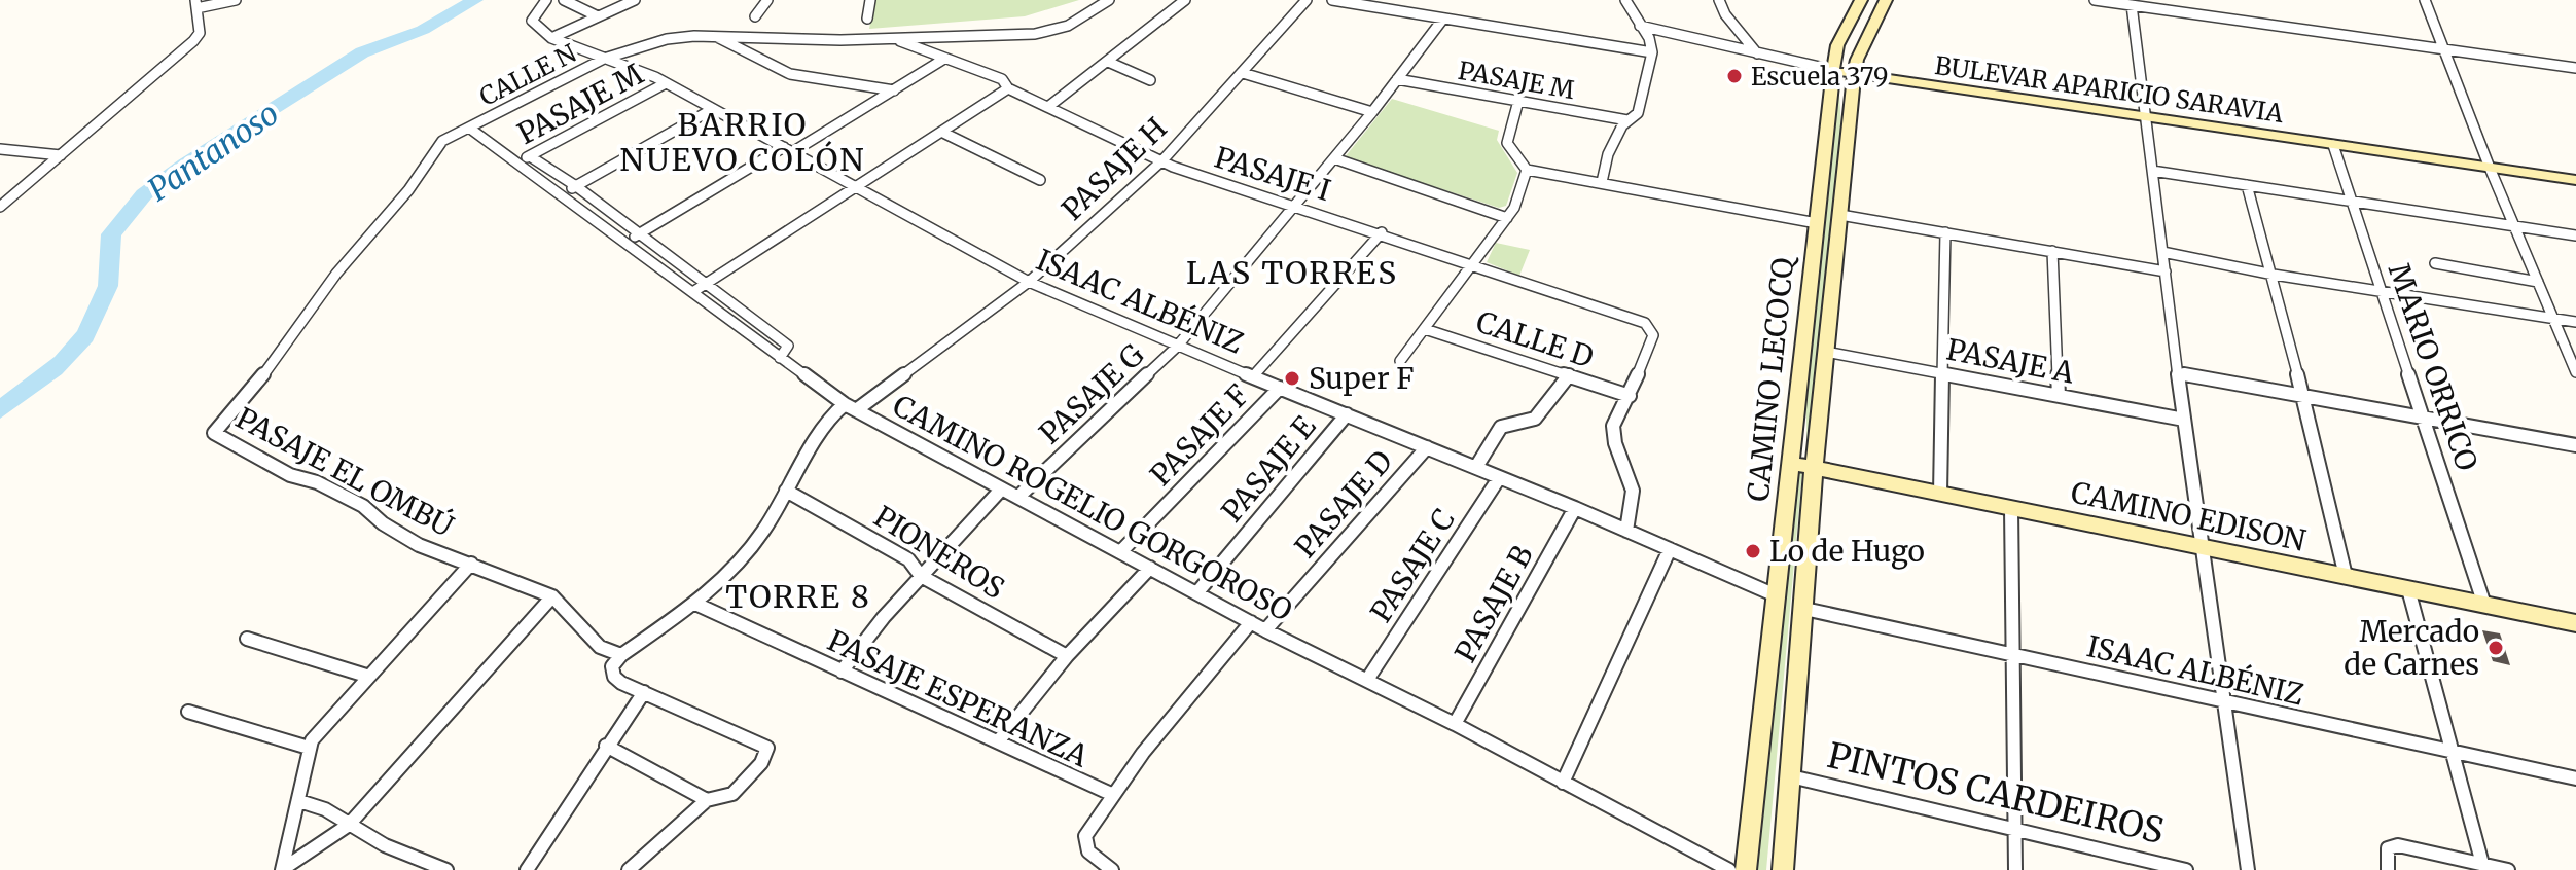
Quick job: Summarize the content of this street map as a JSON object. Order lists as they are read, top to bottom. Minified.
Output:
{"streets":{"street":["CALLE N","PASAJE M","BULEVAR APARICIO SARAVIA","PASAJE H","PASAJE I","ISAAC ALBÉNIZ","CALLE D","PASAJE A","MARIO ORRICO","CAMINO LECOCQ","PASAJE G","PASAJE F","PASAJE E","PASAJE EL OMBÚ","PASAJE D","CAMINO ROGELIO GORGOROSO","CAMINO EDISON","PIONEROS","PASAJE C","PASAJE B","PASAJE ESPERANZA","PINTOS CARDEIROS"]},"crossings":[["CALLE N","PASAJE I"],["CALLE N","ISAAC ALBÉNIZ"],["CALLE N","PASAJE EL OMBÚ"],["CALLE N","CAMINO ROGELIO GORGOROSO"],["PASAJE M","ISAAC ALBÉNIZ"],["PASAJE M","PASAJE G"],["PASAJE M","CAMINO ROGELIO GORGOROSO"],["BULEVAR APARICIO SARAVIA","MARIO ORRICO"],["BULEVAR APARICIO SARAVIA","CAMINO LECOCQ"],["PASAJE H","PASAJE I"],["PASAJE H","ISAAC ALBÉNIZ"],["PASAJE H","PASAJE EL OMBÚ"],["PASAJE H","CAMINO ROGELIO GORGOROSO"],["PASAJE H","PIONEROS"],["PASAJE H","PASAJE ESPERANZA"],["PASAJE I","CALLE D"],["PASAJE I","PASAJE G"],["ISAAC ALBÉNIZ","CAMINO LECOCQ"],["ISAAC ALBÉNIZ","PASAJE G"],["ISAAC ALBÉNIZ","PASAJE F"],["ISAAC ALBÉNIZ","PASAJE E"],["ISAAC ALBÉNIZ","PASAJE D"],["ISAAC ALBÉNIZ","PASAJE C"],["ISAAC ALBÉNIZ","PASAJE B"],["PASAJE A","CAMINO LECOCQ"],["MARIO ORRICO","CAMINO EDISON"],["CAMINO LECOCQ","CAMINO EDISON"],["CAMINO LECOCQ","PINTOS CARDEIROS"],["PASAJE G","CAMINO ROGELIO GORGOROSO"],["PASAJE F","CAMINO ROGELIO GORGOROSO"],["PASAJE E","CAMINO ROGELIO GORGOROSO"],["PASAJE EL OMBÚ","CAMINO ROGELIO GORGOROSO"],["PASAJE D","CAMINO ROGELIO GORGOROSO"],["CAMINO ROGELIO GORGOROSO","PASAJE C"],["CAMINO ROGELIO GORGOROSO","PASAJE B"]],"districts":["BARRIO NUEVO COLÓN","LAS TORRES","TORRE 8"],"water":["Pantanoso"],"places":["Escuela 379","Super F","Lo de Hugo","Mercado de Carnes"]}
